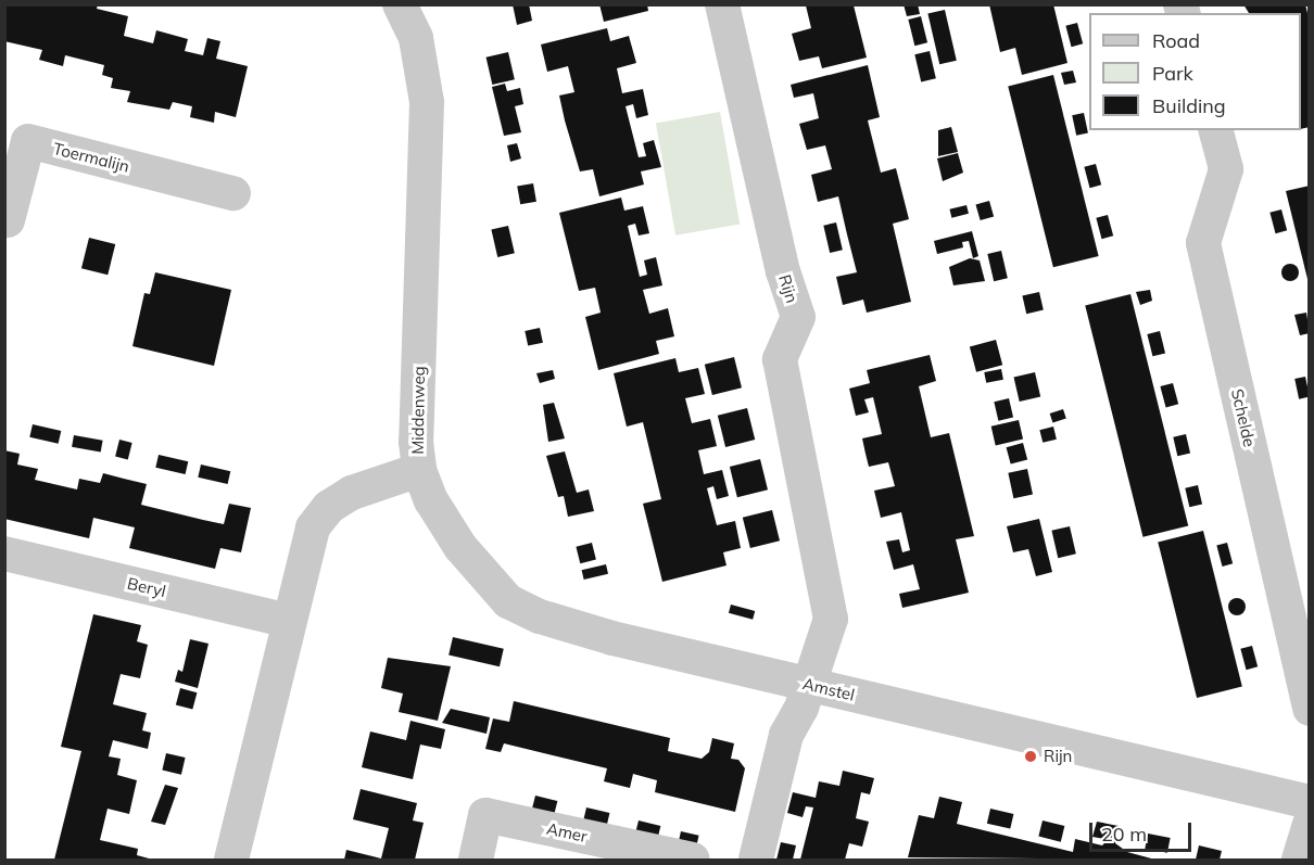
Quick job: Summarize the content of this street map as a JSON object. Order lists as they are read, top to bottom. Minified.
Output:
{"streets":{"street":["Toermalijn","Rijn","Middenweg","Schelde","Beryl","Amstel","Amer"]},"crossings":[["Rijn","Amstel"],["Middenweg","Beryl"],["Middenweg","Amstel"]],"places":["Rijn"],"legend":["Road","Park","Building"],"scale_bar":"20 m"}
